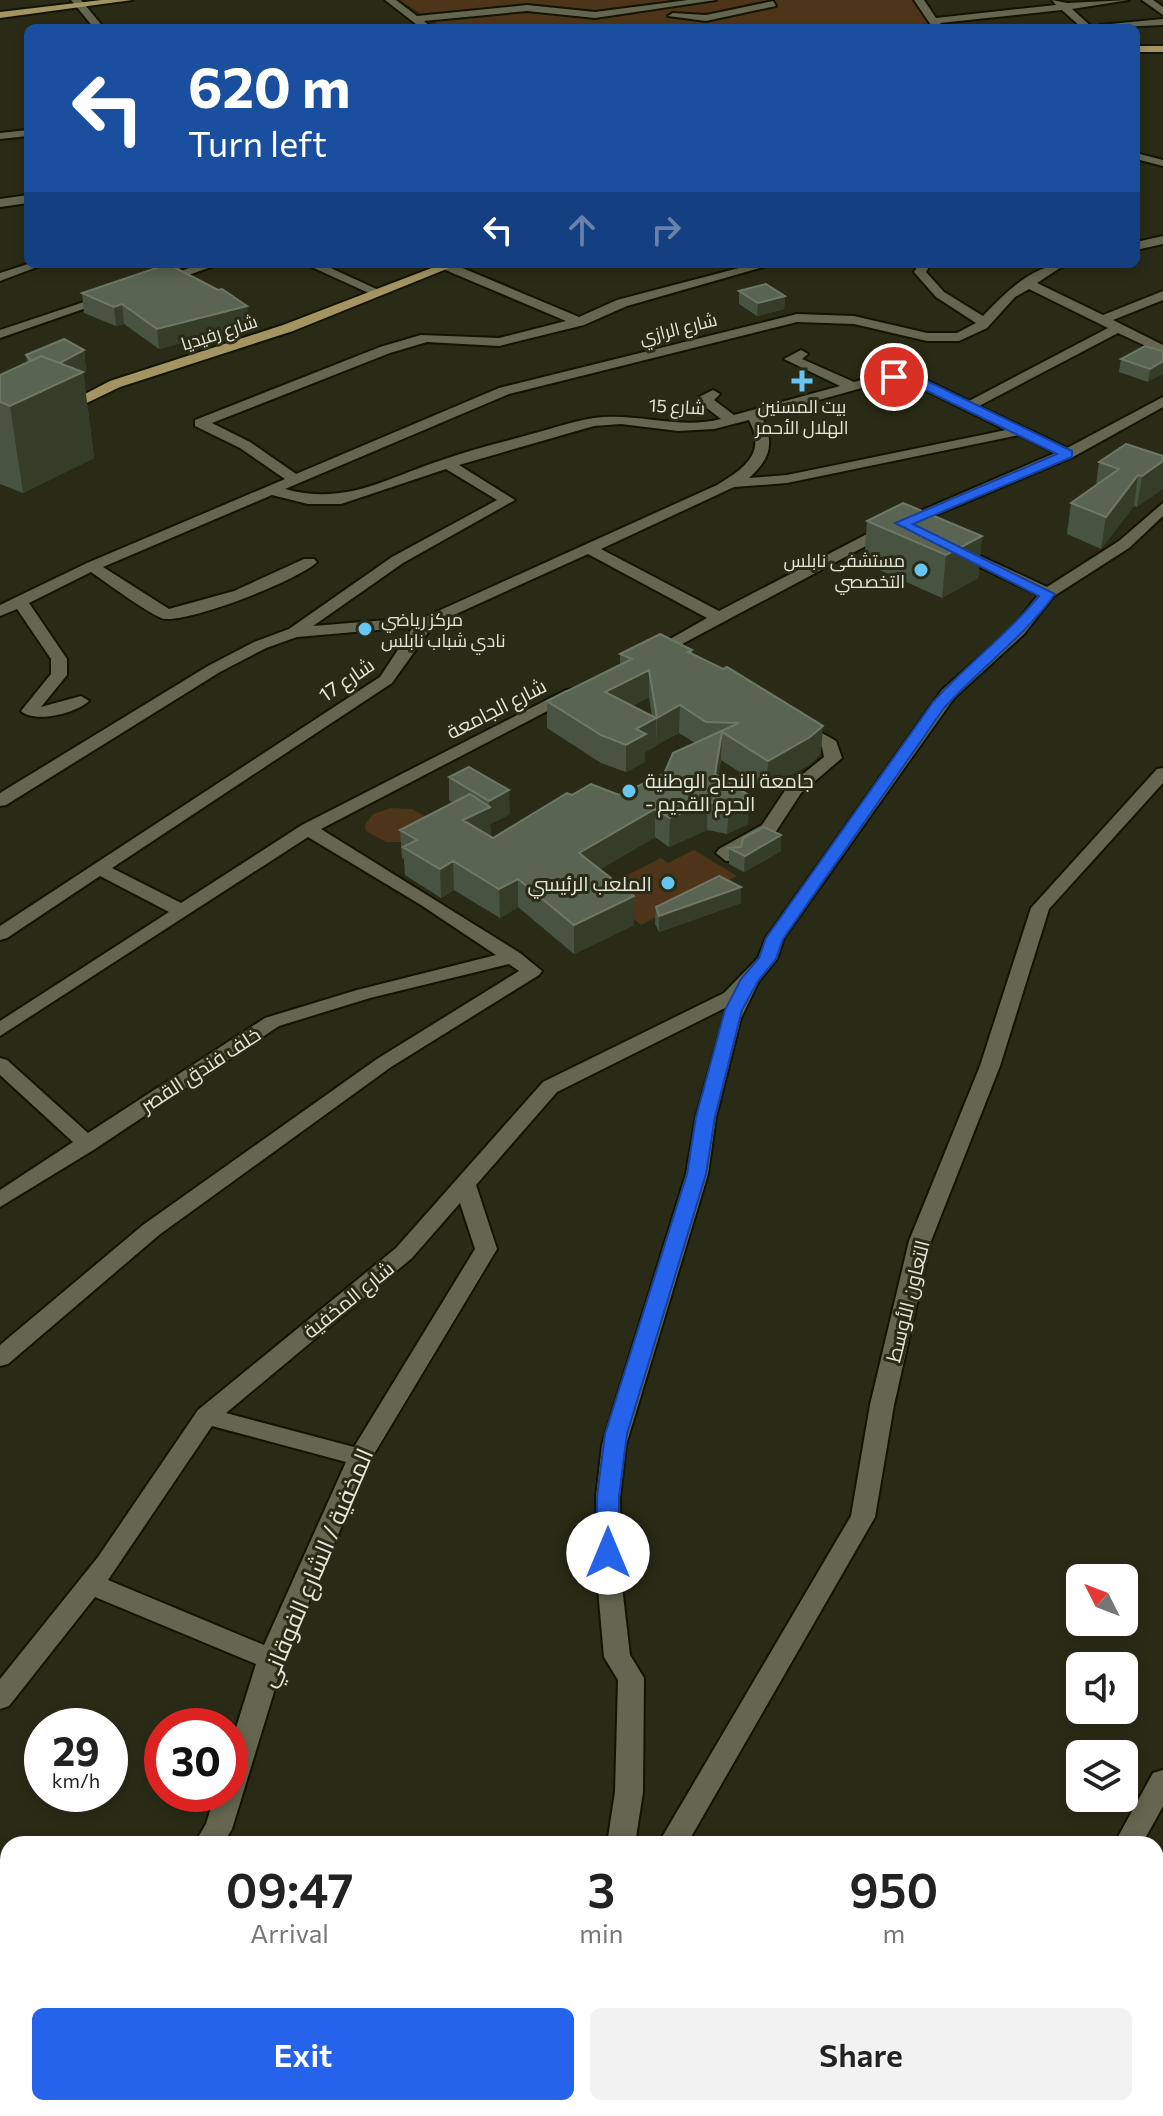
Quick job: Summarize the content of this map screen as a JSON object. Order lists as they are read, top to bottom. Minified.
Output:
{"streets":{"main road":["شارع رفيديا"],"street":["شارع الرازي","شارع 15","شارع 17","شارع الجامعة","خلف فندق القصر","شارع المخفية","التعاون الأوسط","المخفية / الشارع الفوقاني"]},"crossings":[["شارع الرازي","شارع 15"],["شارع المخفية","المخفية / الشارع الفوقاني"]],"places":{"health":["بيت المسنين الهلال الأحمر"],"other":["مستشفى نابلس التخصصي","مركز رياضي نادي شباب نابلس","جامعة النجاح الوطنية - الحرم القديم","الملعب الرئيسي"]},"north":"top left","page":{"turn":["620 m","Turn left"],"speed":"29 km/h","limit":"30","eta":["09:47","Arrival","3","min","950","m"],"buttons":["Exit","Share"]}}
